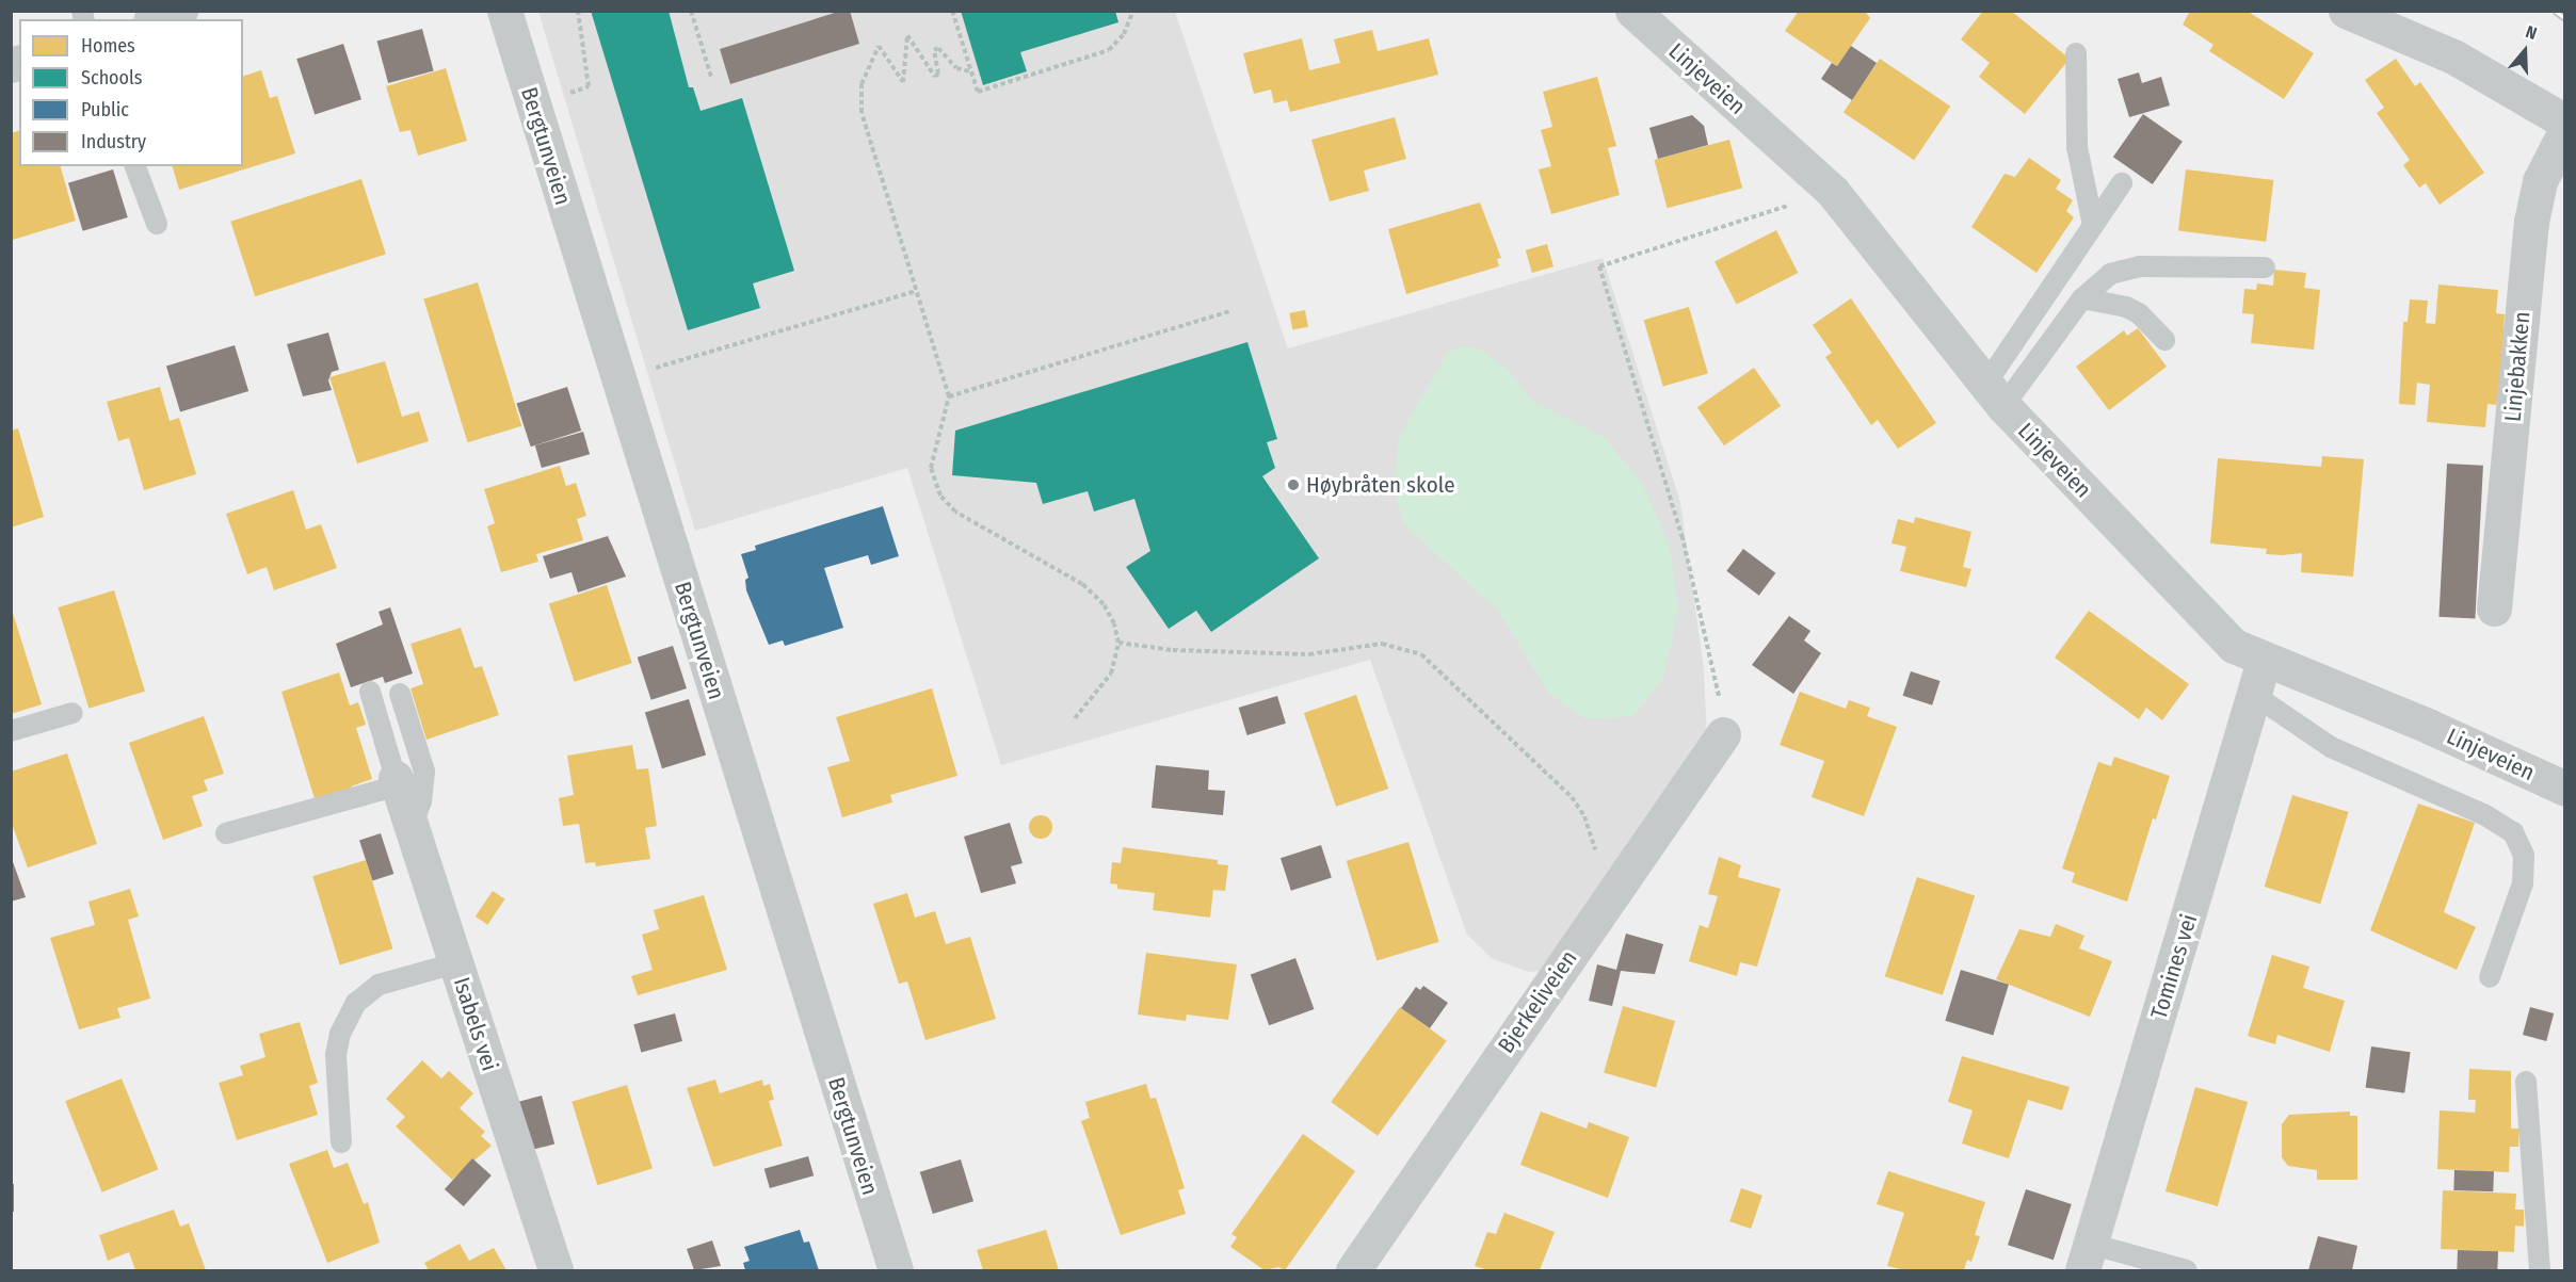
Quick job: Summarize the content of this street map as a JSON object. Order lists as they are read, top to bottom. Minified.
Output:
{"streets":{"street":["Linjeveien","Bergtunveien","Linjebakken","Tomines vei","Bjerkeliveien","Isabels vei"]},"crossings":[["Linjeveien","Tomines vei"]],"places":["Høybråten skole"],"legend":["Homes","Schools","Public","Industry"],"north":"top"}
